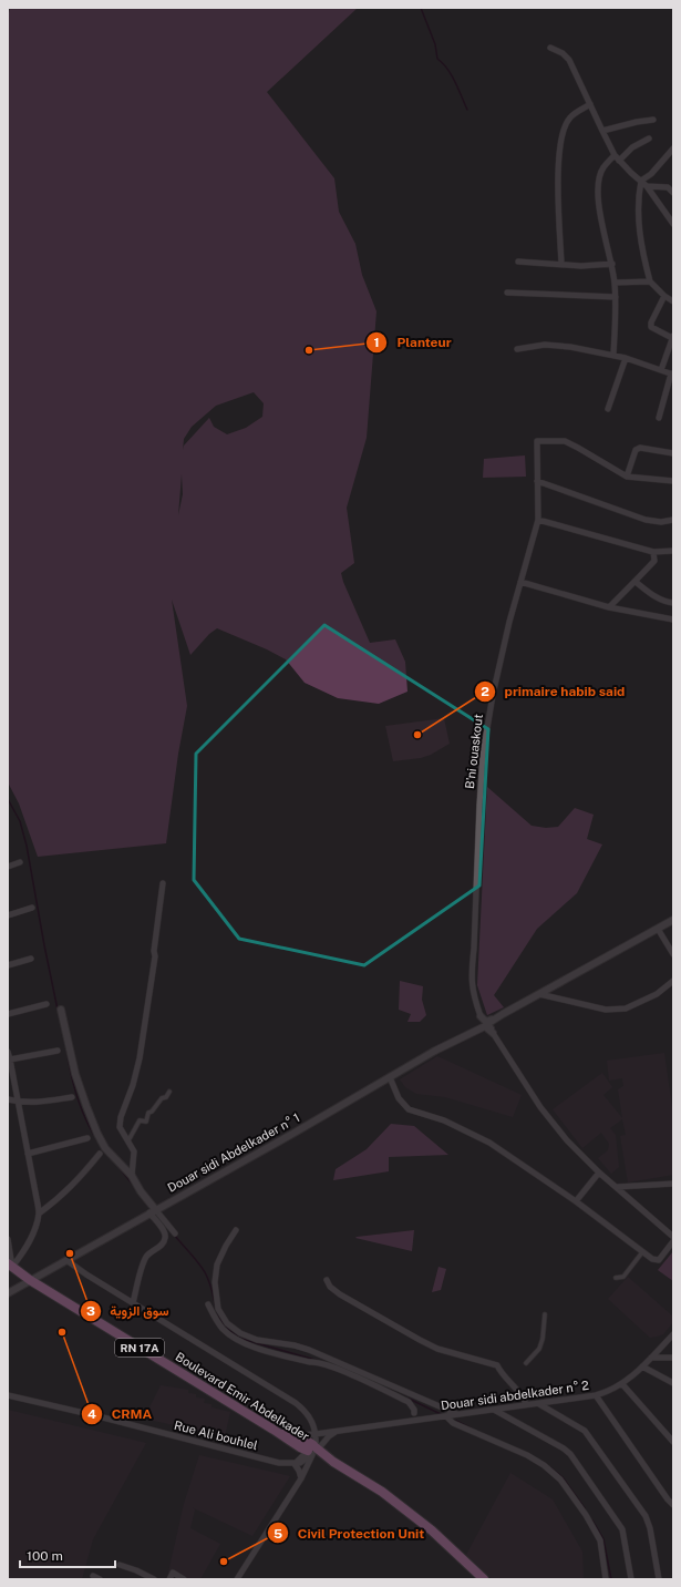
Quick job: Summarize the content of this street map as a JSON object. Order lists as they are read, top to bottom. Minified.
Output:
{"streets":{"main road":["RN 17A","Boulevard Emir Abdelkader"],"street":["B'ni ouaskout","Douar sidi Abdelkader n° 1","Douar sidi abdelkader n° 2","Rue Ali bouhlel"]},"crossings":[["B'ni ouaskout","Douar sidi Abdelkader n° 1"],["Douar sidi Abdelkader n° 1","Boulevard Emir Abdelkader"],["RN 17A","Douar sidi abdelkader n° 2"],["RN 17A","Boulevard Emir Abdelkader"]],"places":["Planteur","primaire habib said","سوق الزوية","CRMA","Civil Protection Unit"],"scale_bar":"100 m"}
